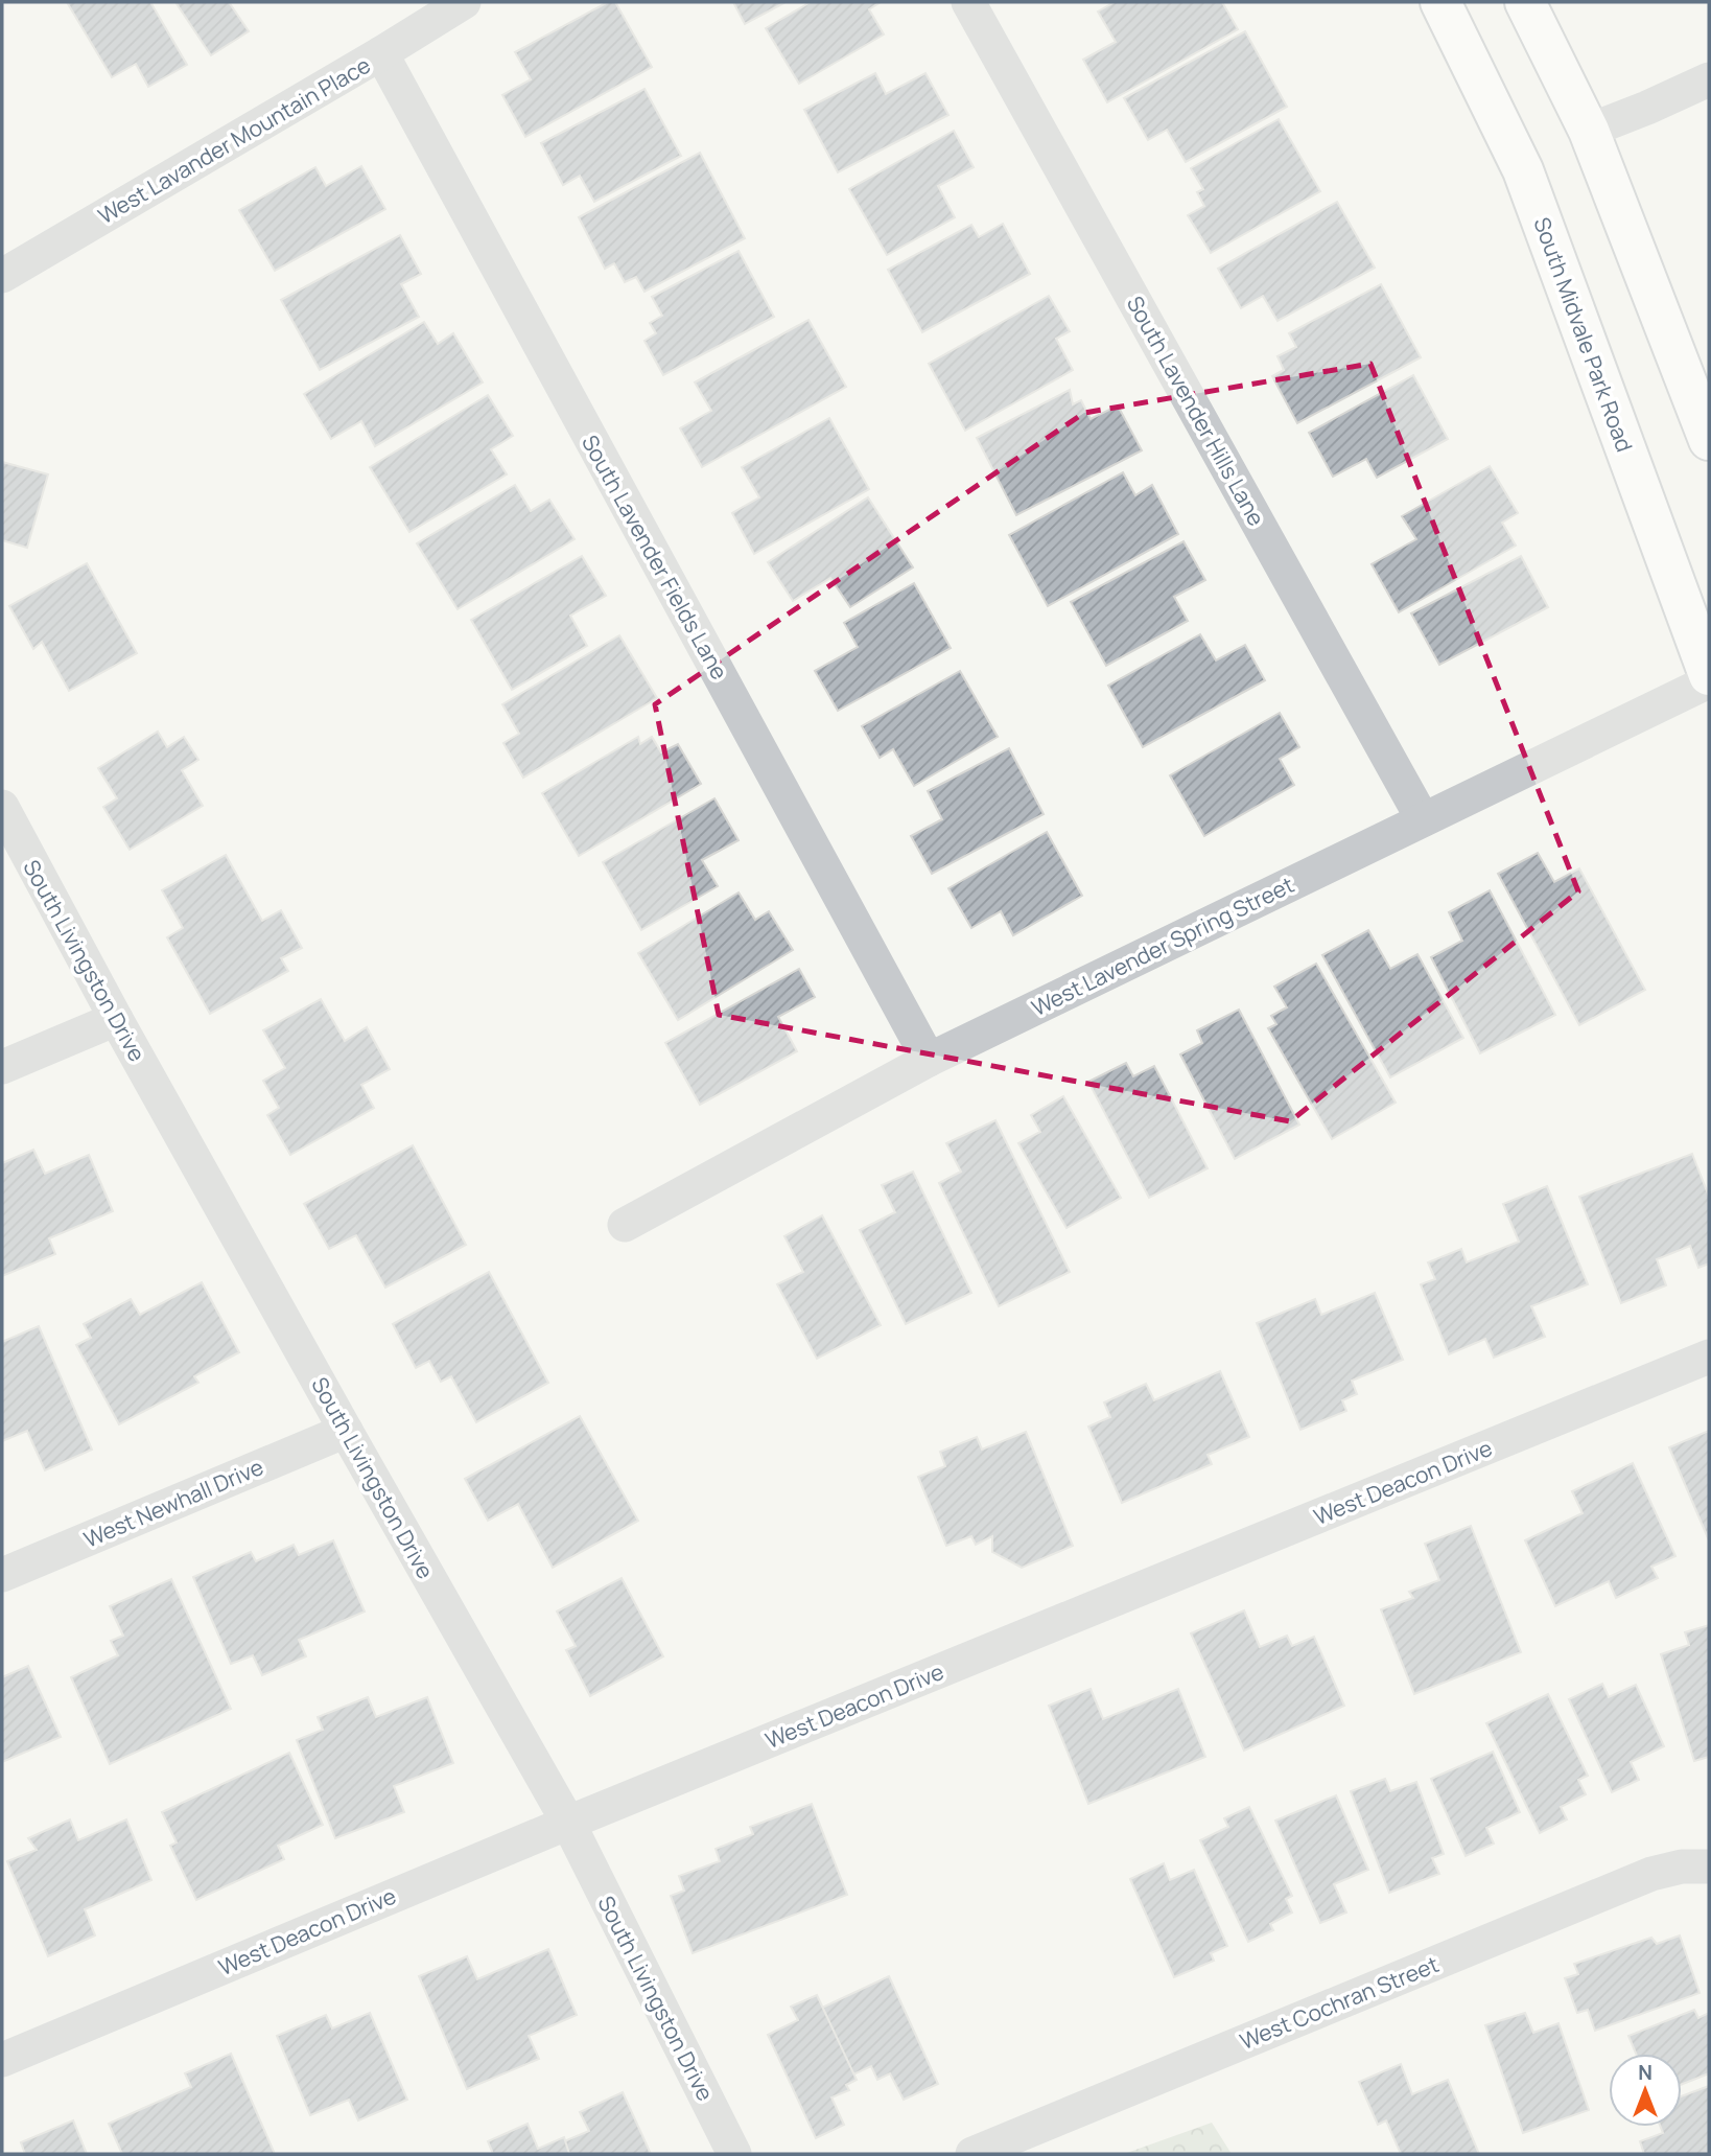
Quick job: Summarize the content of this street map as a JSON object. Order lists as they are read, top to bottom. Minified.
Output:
{"streets":{"main road":["South Midvale Park Road"],"street":["West Lavander Mountain Place","South Lavender Hills Lane","South Lavender Fields Lane","West Lavender Spring Street","South Livingston Drive","West Deacon Drive","West Newhall Drive","West Cochran Street"]},"crossings":[["West Lavander Mountain Place","South Lavender Fields Lane"],["South Lavender Hills Lane","West Lavender Spring Street"],["South Lavender Fields Lane","West Lavender Spring Street"],["South Livingston Drive","West Deacon Drive"],["South Livingston Drive","West Newhall Drive"]],"north":"top"}
